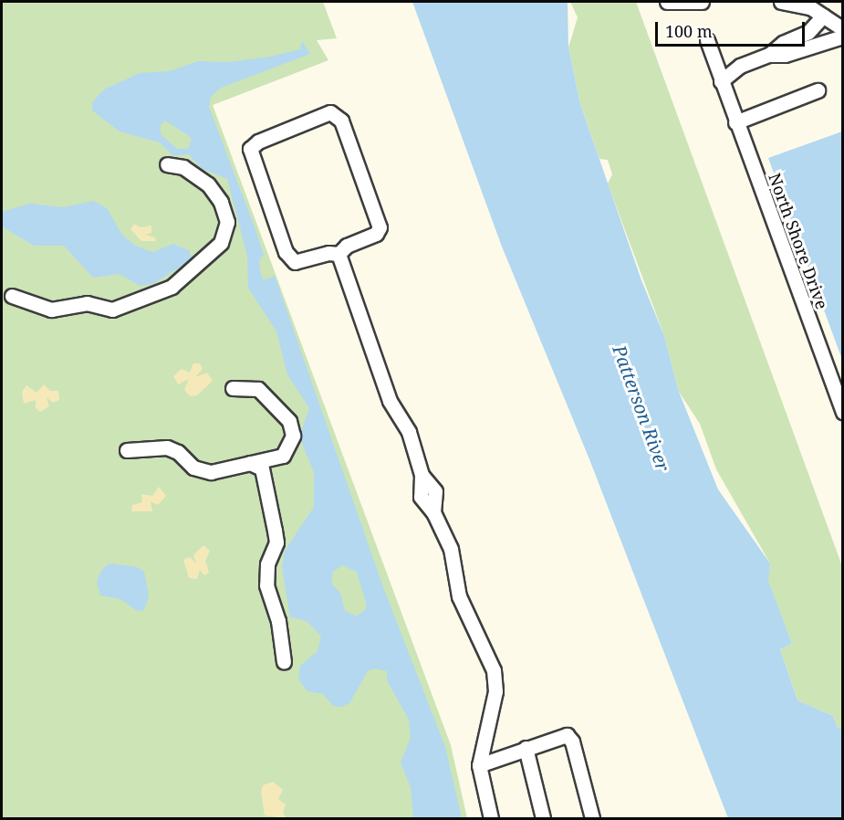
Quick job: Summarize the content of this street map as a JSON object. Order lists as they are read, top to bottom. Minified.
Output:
{"streets":{"street":["North Shore Drive"]},"water":["Patterson River"],"scale_bar":"100 m"}
